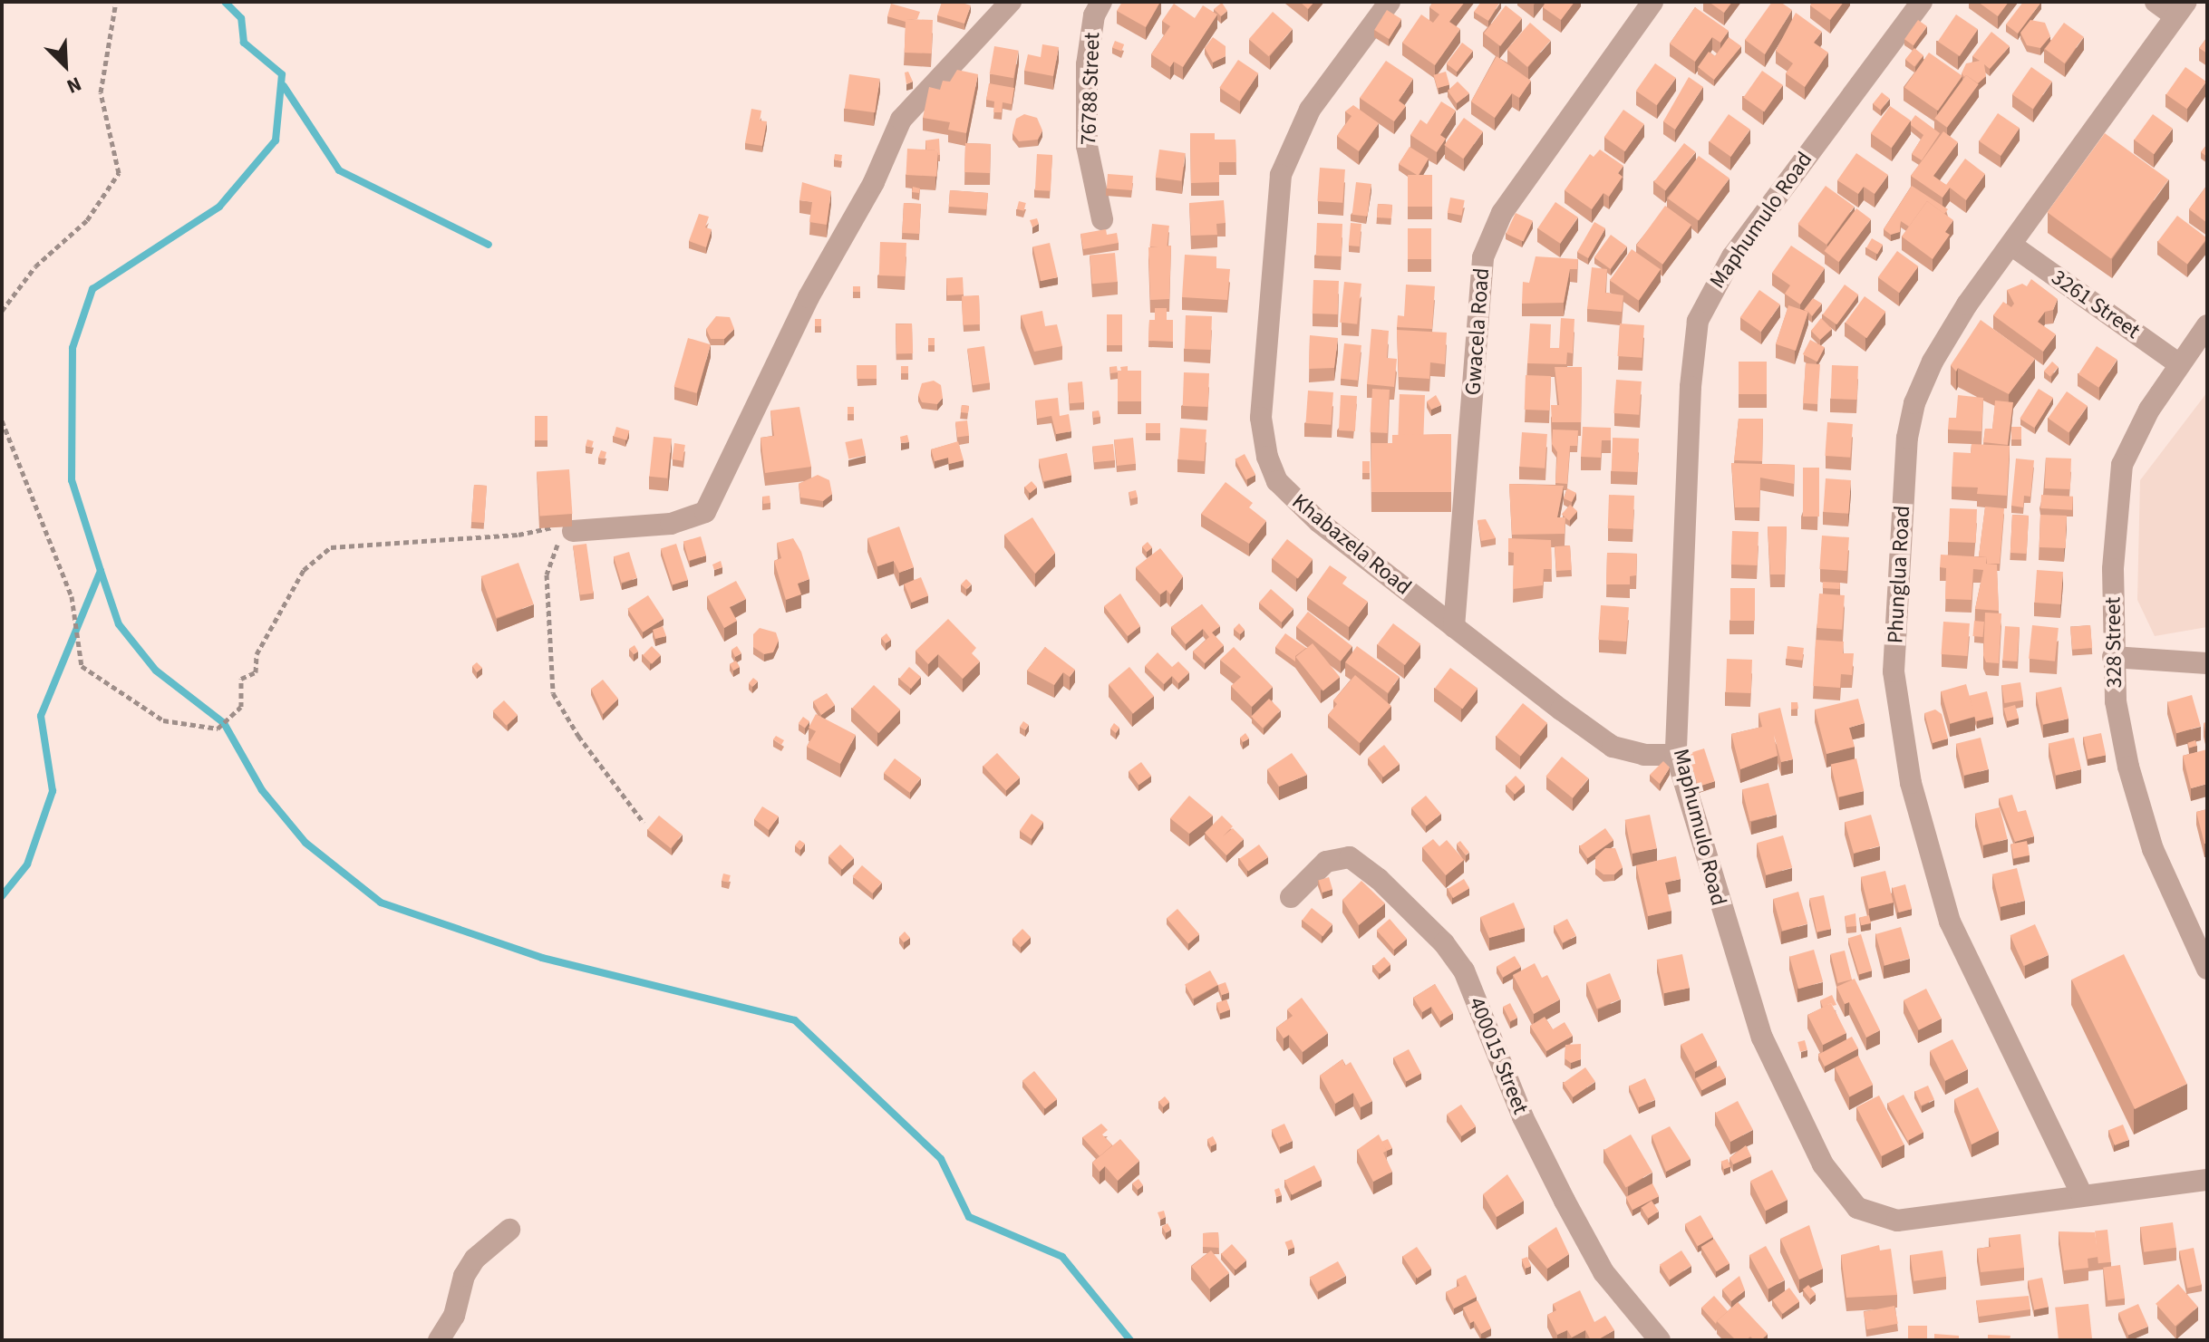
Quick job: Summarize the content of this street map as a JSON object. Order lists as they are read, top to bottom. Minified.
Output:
{"streets":{"street":["76788 Street","Maphumulo Road","3261 Street","Gwacela Road","Khabazela Road","Phunglua Road","328 Street","400015 Street"]},"crossings":[["Maphumulo Road","Khabazela Road"],["Maphumulo Road","Phunglua Road"],["3261 Street","Phunglua Road"],["3261 Street","328 Street"],["Gwacela Road","Khabazela Road"]],"north":"bottom right"}
